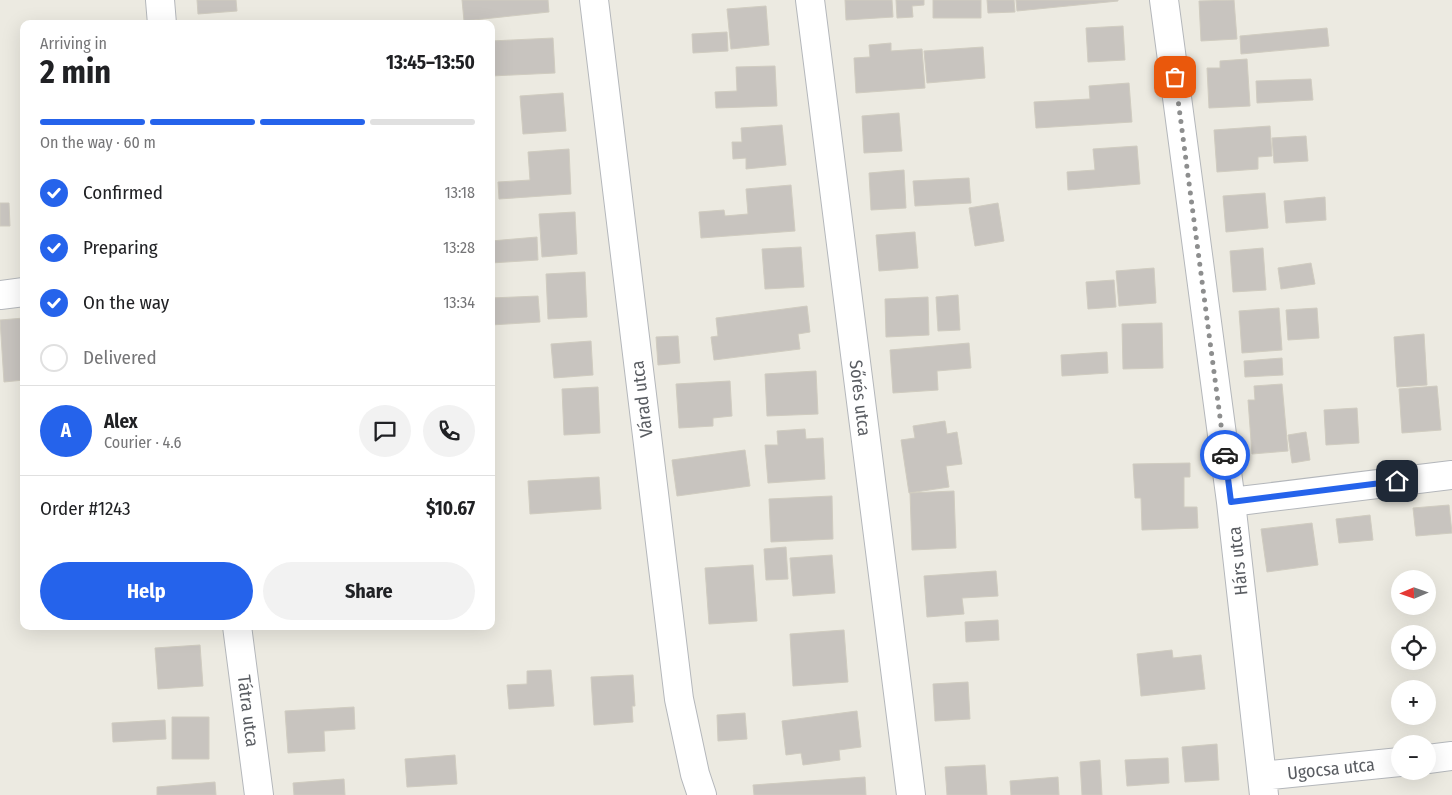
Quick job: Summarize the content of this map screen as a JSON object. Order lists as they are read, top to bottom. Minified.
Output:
{"streets":{"street":["Sőrés utca","Várad utca","Hárs utca","Tátra utca","Ugocsa utca"]},"crossings":[["Hárs utca","Ugocsa utca"]],"north":"left","page":{"heading":["2 min","Arriving in","13:45–13:50"],"panel":["Alex","Courier · 4.6","Order #1243","$10.67"],"bar":"On the way · 60 m","list":[["Confirmed","13:18"],["Preparing","13:28"],["On the way","13:34"],"Delivered"],"round":"A","buttons":["Help","Share"],"map_buttons":["+","−"]}}
